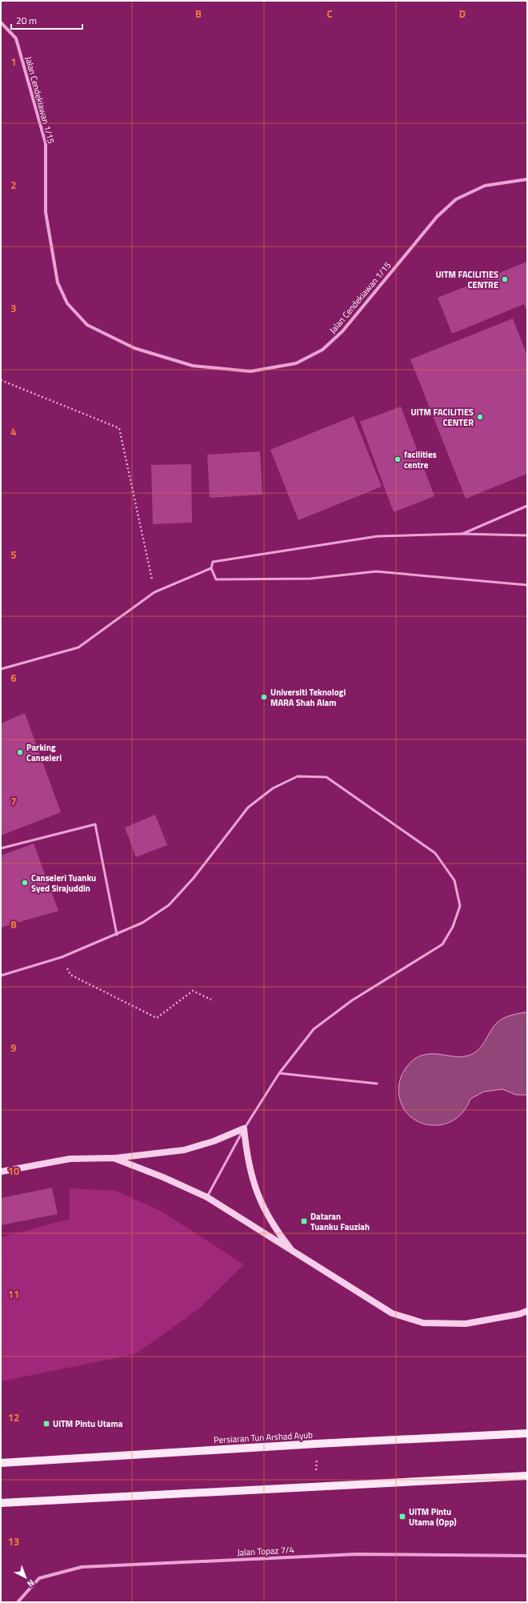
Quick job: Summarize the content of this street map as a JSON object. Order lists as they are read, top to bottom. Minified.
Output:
{"streets":{"main road":["Persiaran Tun Arshad Ayub"],"street":["Jalan Cendekiawan 1/15","Jalan Topaz 7/4"]},"places":{"other":["UITM FACILITIES CENTRE","UITM FACILITIES CENTER","facilities centre","Universiti Teknologi MARA Shah Alam","Parking Canseleri","Canseleri Tuanku Syed Sirajuddin"],"transit":["Dataran Tuanku Fauziah","UiTM Pintu Utama","UiTM Pintu Utama (Opp)"]},"scale_bar":"20 m","north":"bottom right","grid":{"columns":["B","C","D"],"rows":["1","2","3","4","5","6","7","8","9","10","11","12","13"]}}
